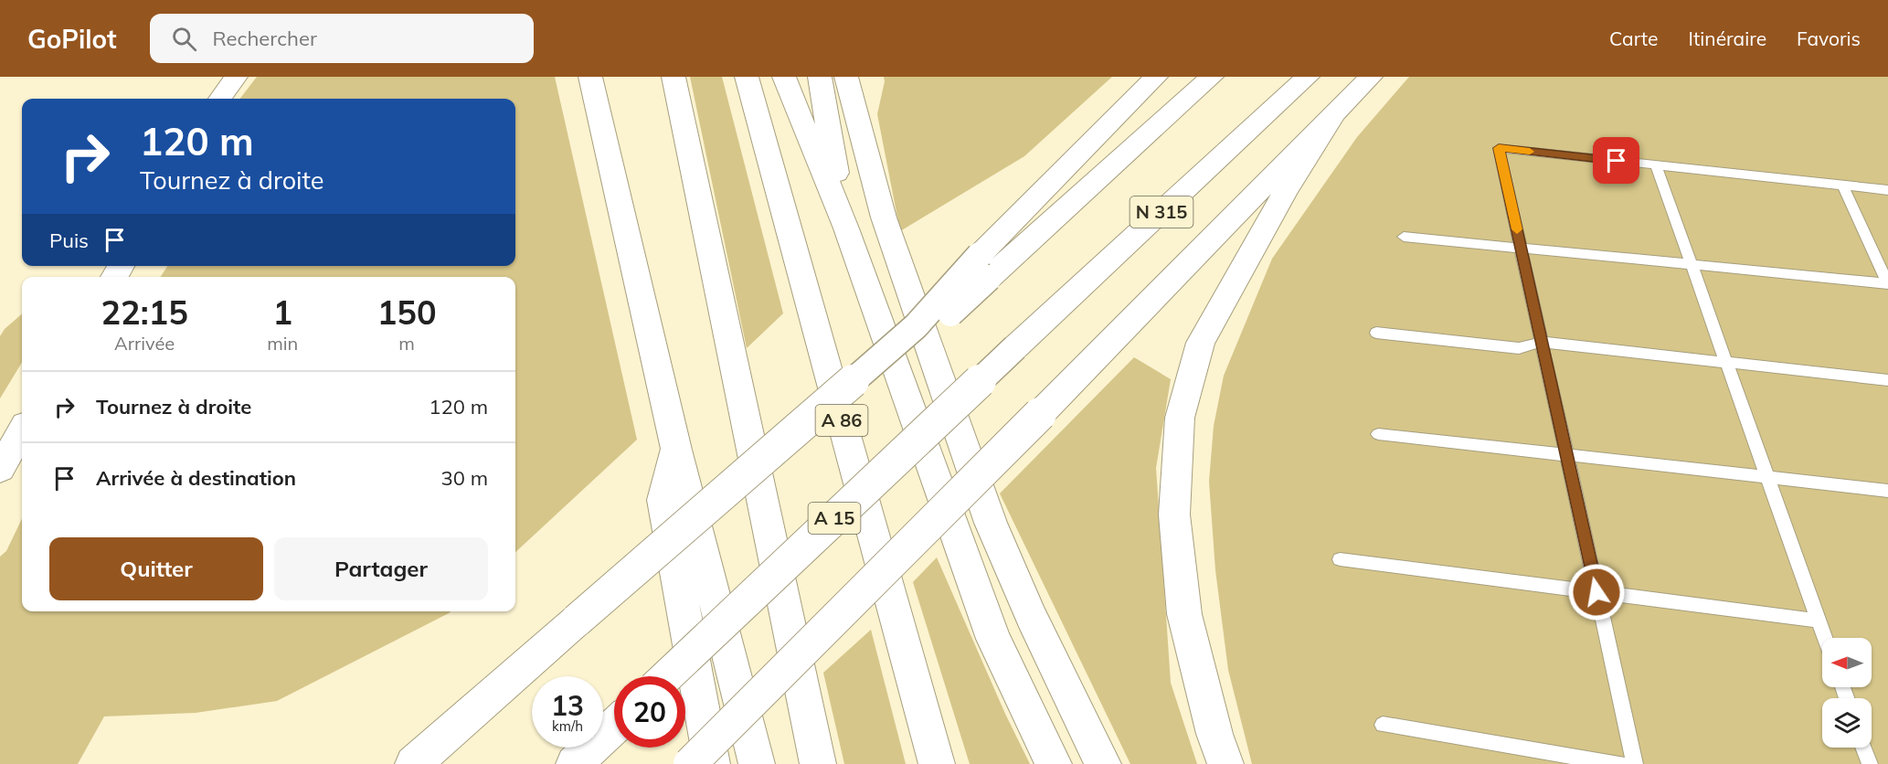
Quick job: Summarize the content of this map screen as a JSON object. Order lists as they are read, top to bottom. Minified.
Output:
{"streets":{"highway":["N 315","A 86","A 15"]},"crossings":[["N 315","A 15"]],"north":"left","page":{"header":"GoPilot","search":"Rechercher","nav":["Carte","Itinéraire","Favoris"],"turn":["120 m","Tournez à droite"],"then":"Puis","eta":["22:15","Arrivée","1","min","150","m"],"list":[{"name":"Tournez à droite","value":"120 m"},{"name":"Arrivée à destination","value":"30 m"}],"buttons":["Quitter","Partager"],"speed":"13 km/h","limit":"20"}}
